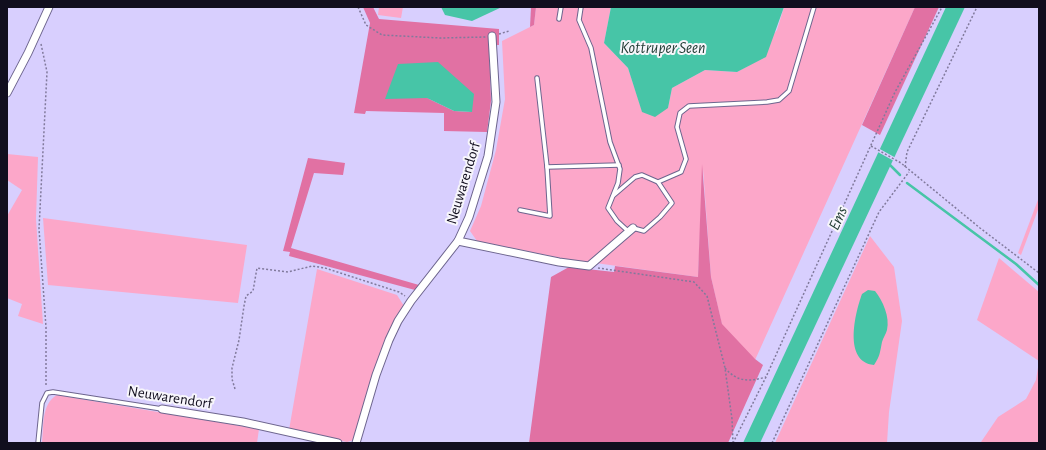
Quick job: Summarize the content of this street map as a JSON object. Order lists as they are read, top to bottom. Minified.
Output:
{"streets":{"street":["Neuwarendorf"]},"water":["Kottruper Seen","Ems"]}
